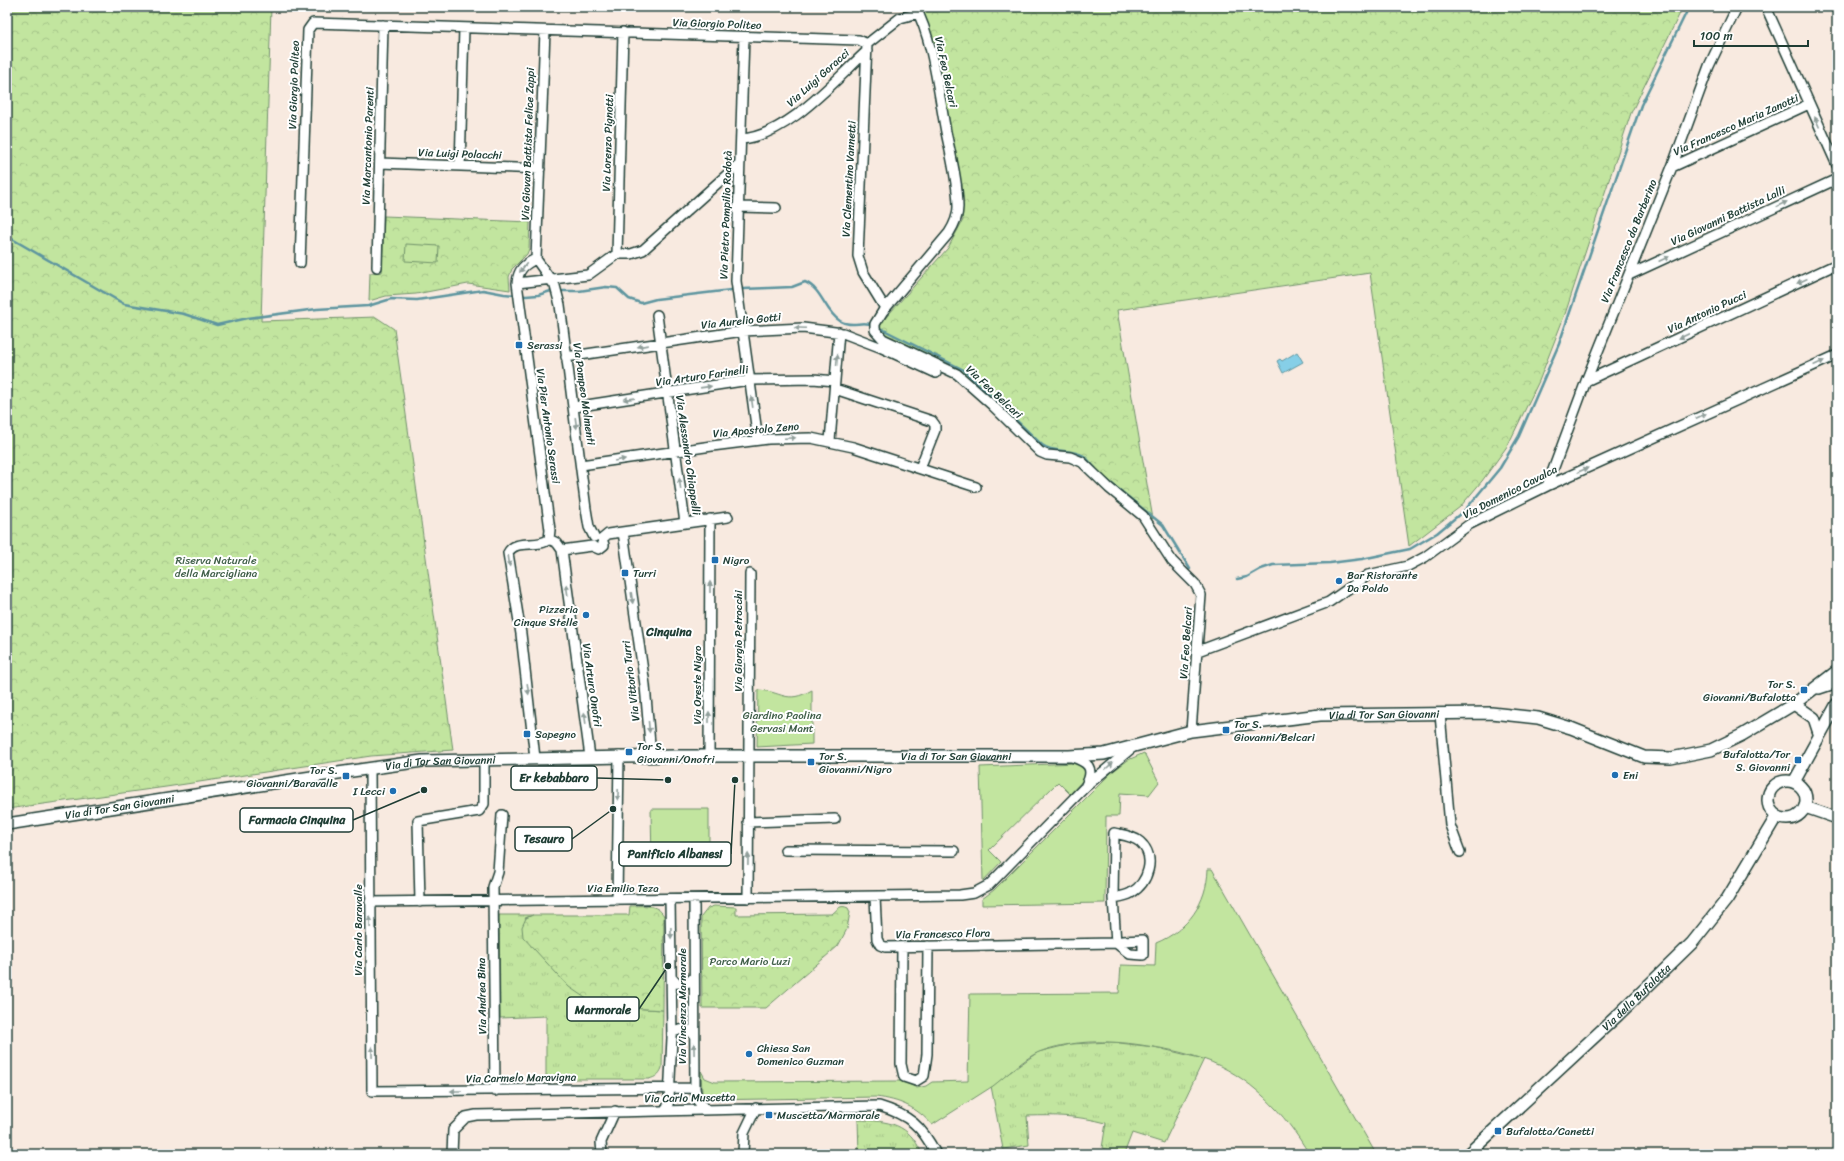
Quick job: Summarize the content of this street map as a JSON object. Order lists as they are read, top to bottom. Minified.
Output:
{"streets":{"street":["Via Giorgio Politeo","Via Feo Belcari","Via Luigi Goracci","Via Francesco Maria Zanotti","Via Lorenzo Pignotti","Via Giovan Battista Felice Zappi","Via Marcantonio Parenti","Via Luigi Polacchi","Via Clementino Vannetti","Via Pietro Pompilio Rodotà","Via Giovanni Battista Lalli","Via Francesco da Barberino","Via Antonio Pucci","Via Aurelio Gotti","Via Arturo Farinelli","Via Pompeo Molmenti","Via Pier Antonio Serassi","Via Apostolo Zeno","Via Alessandro Chiappelli","Via Domenico Cavalca","Via Giorgio Petrocchi","Via Vittorio Turri","Via Arturo Onofri","Via Oreste Nigro","Via di Tor San Giovanni","Via Emilio Teza","Via Carlo Baravalle","Via Francesco Flora","Via Andrea Bina","Via della Bufalotta","Via Vincenzo Marmorale","Via Carmelo Maravigna","Via Carlo Muscetta"]},"crossings":[["Via Giorgio Politeo","Via Luigi Goracci"],["Via Giorgio Politeo","Via Lorenzo Pignotti"],["Via Giorgio Politeo","Via Giovan Battista Felice Zappi"],["Via Giorgio Politeo","Via Marcantonio Parenti"],["Via Giorgio Politeo","Via Clementino Vannetti"],["Via Giorgio Politeo","Via Pietro Pompilio Rodotà"],["Via Feo Belcari","Via Clementino Vannetti"],["Via Feo Belcari","Via Aurelio Gotti"],["Via Feo Belcari","Via Domenico Cavalca"],["Via Feo Belcari","Via di Tor San Giovanni"],["Via Luigi Goracci","Via Clementino Vannetti"],["Via Luigi Goracci","Via Pietro Pompilio Rodotà"],["Via Francesco Maria Zanotti","Via Francesco da Barberino"],["Via Giovan Battista Felice Zappi","Via Luigi Polacchi"],["Via Giovan Battista Felice Zappi","Via Pompeo Molmenti"],["Via Giovan Battista Felice Zappi","Via Pier Antonio Serassi"],["Via Marcantonio Parenti","Via Luigi Polacchi"],["Via Pietro Pompilio Rodotà","Via Aurelio Gotti"],["Via Pietro Pompilio Rodotà","Via Arturo Farinelli"],["Via Pietro Pompilio Rodotà","Via Apostolo Zeno"],["Via Giovanni Battista Lalli","Via Francesco da Barberino"],["Via Francesco da Barberino","Via Antonio Pucci"],["Via Francesco da Barberino","Via Domenico Cavalca"],["Via Aurelio Gotti","Via Pompeo Molmenti"],["Via Aurelio Gotti","Via Alessandro Chiappelli"],["Via Arturo Farinelli","Via Pompeo Molmenti"],["Via Arturo Farinelli","Via Apostolo Zeno"],["Via Arturo Farinelli","Via Alessandro Chiappelli"],["Via Pompeo Molmenti","Via Pier Antonio Serassi"],["Via Pompeo Molmenti","Via Apostolo Zeno"],["Via Apostolo Zeno","Via Alessandro Chiappelli"],["Via Giorgio Petrocchi","Via di Tor San Giovanni"],["Via Giorgio Petrocchi","Via Emilio Teza"],["Via Vittorio Turri","Via di Tor San Giovanni"],["Via Arturo Onofri","Via di Tor San Giovanni"],["Via Oreste Nigro","Via di Tor San Giovanni"],["Via di Tor San Giovanni","Via Carlo Baravalle"],["Via Emilio Teza","Via Carlo Baravalle"],["Via Emilio Teza","Via Francesco Flora"],["Via Emilio Teza","Via Andrea Bina"],["Via Emilio Teza","Via Vincenzo Marmorale"],["Via Carlo Baravalle","Via Carmelo Maravigna"],["Via Andrea Bina","Via Carmelo Maravigna"],["Via Vincenzo Marmorale","Via Carmelo Maravigna"],["Via Vincenzo Marmorale","Via Carlo Muscetta"]],"one_way":["Via Giovanni Battista Lalli","Via Antonio Pucci","Via Aurelio Gotti","Via Domenico Cavalca","Via Vittorio Turri","Via Arturo Onofri","Via Oreste Nigro","Via Carlo Baravalle","Via Carmelo Maravigna"],"districts":["Cinquina"],"parks":["Riserva Naturale della Marcigliana","Giardino Paolina Gervasi Mant","Parco Mario Luzi"],"places":{"transit":["Serassi","Nigro","Turri","Tor S. Giovanni/Bufalotta","Tor S. Giovanni/Belcari","Sapegno","Tor S. Giovanni/Onofri","Bufalotta/Tor S. Giovanni","Tor S. Giovanni/Nigro","Tor S. Giovanni/Baravalle","Muscetta/Marmorale","Bufalotta/Canetti"],"other":["Bar Ristorante Da Poldo","Pizzeria Cinque Stelle","Eni","Er kebabbaro","Panificio Albanesi","Farmacia Cinquina","I Lecci","Tesauro","Marmorale","Chiesa San Domenico Guzman"]},"scale_bar":"100 m"}
